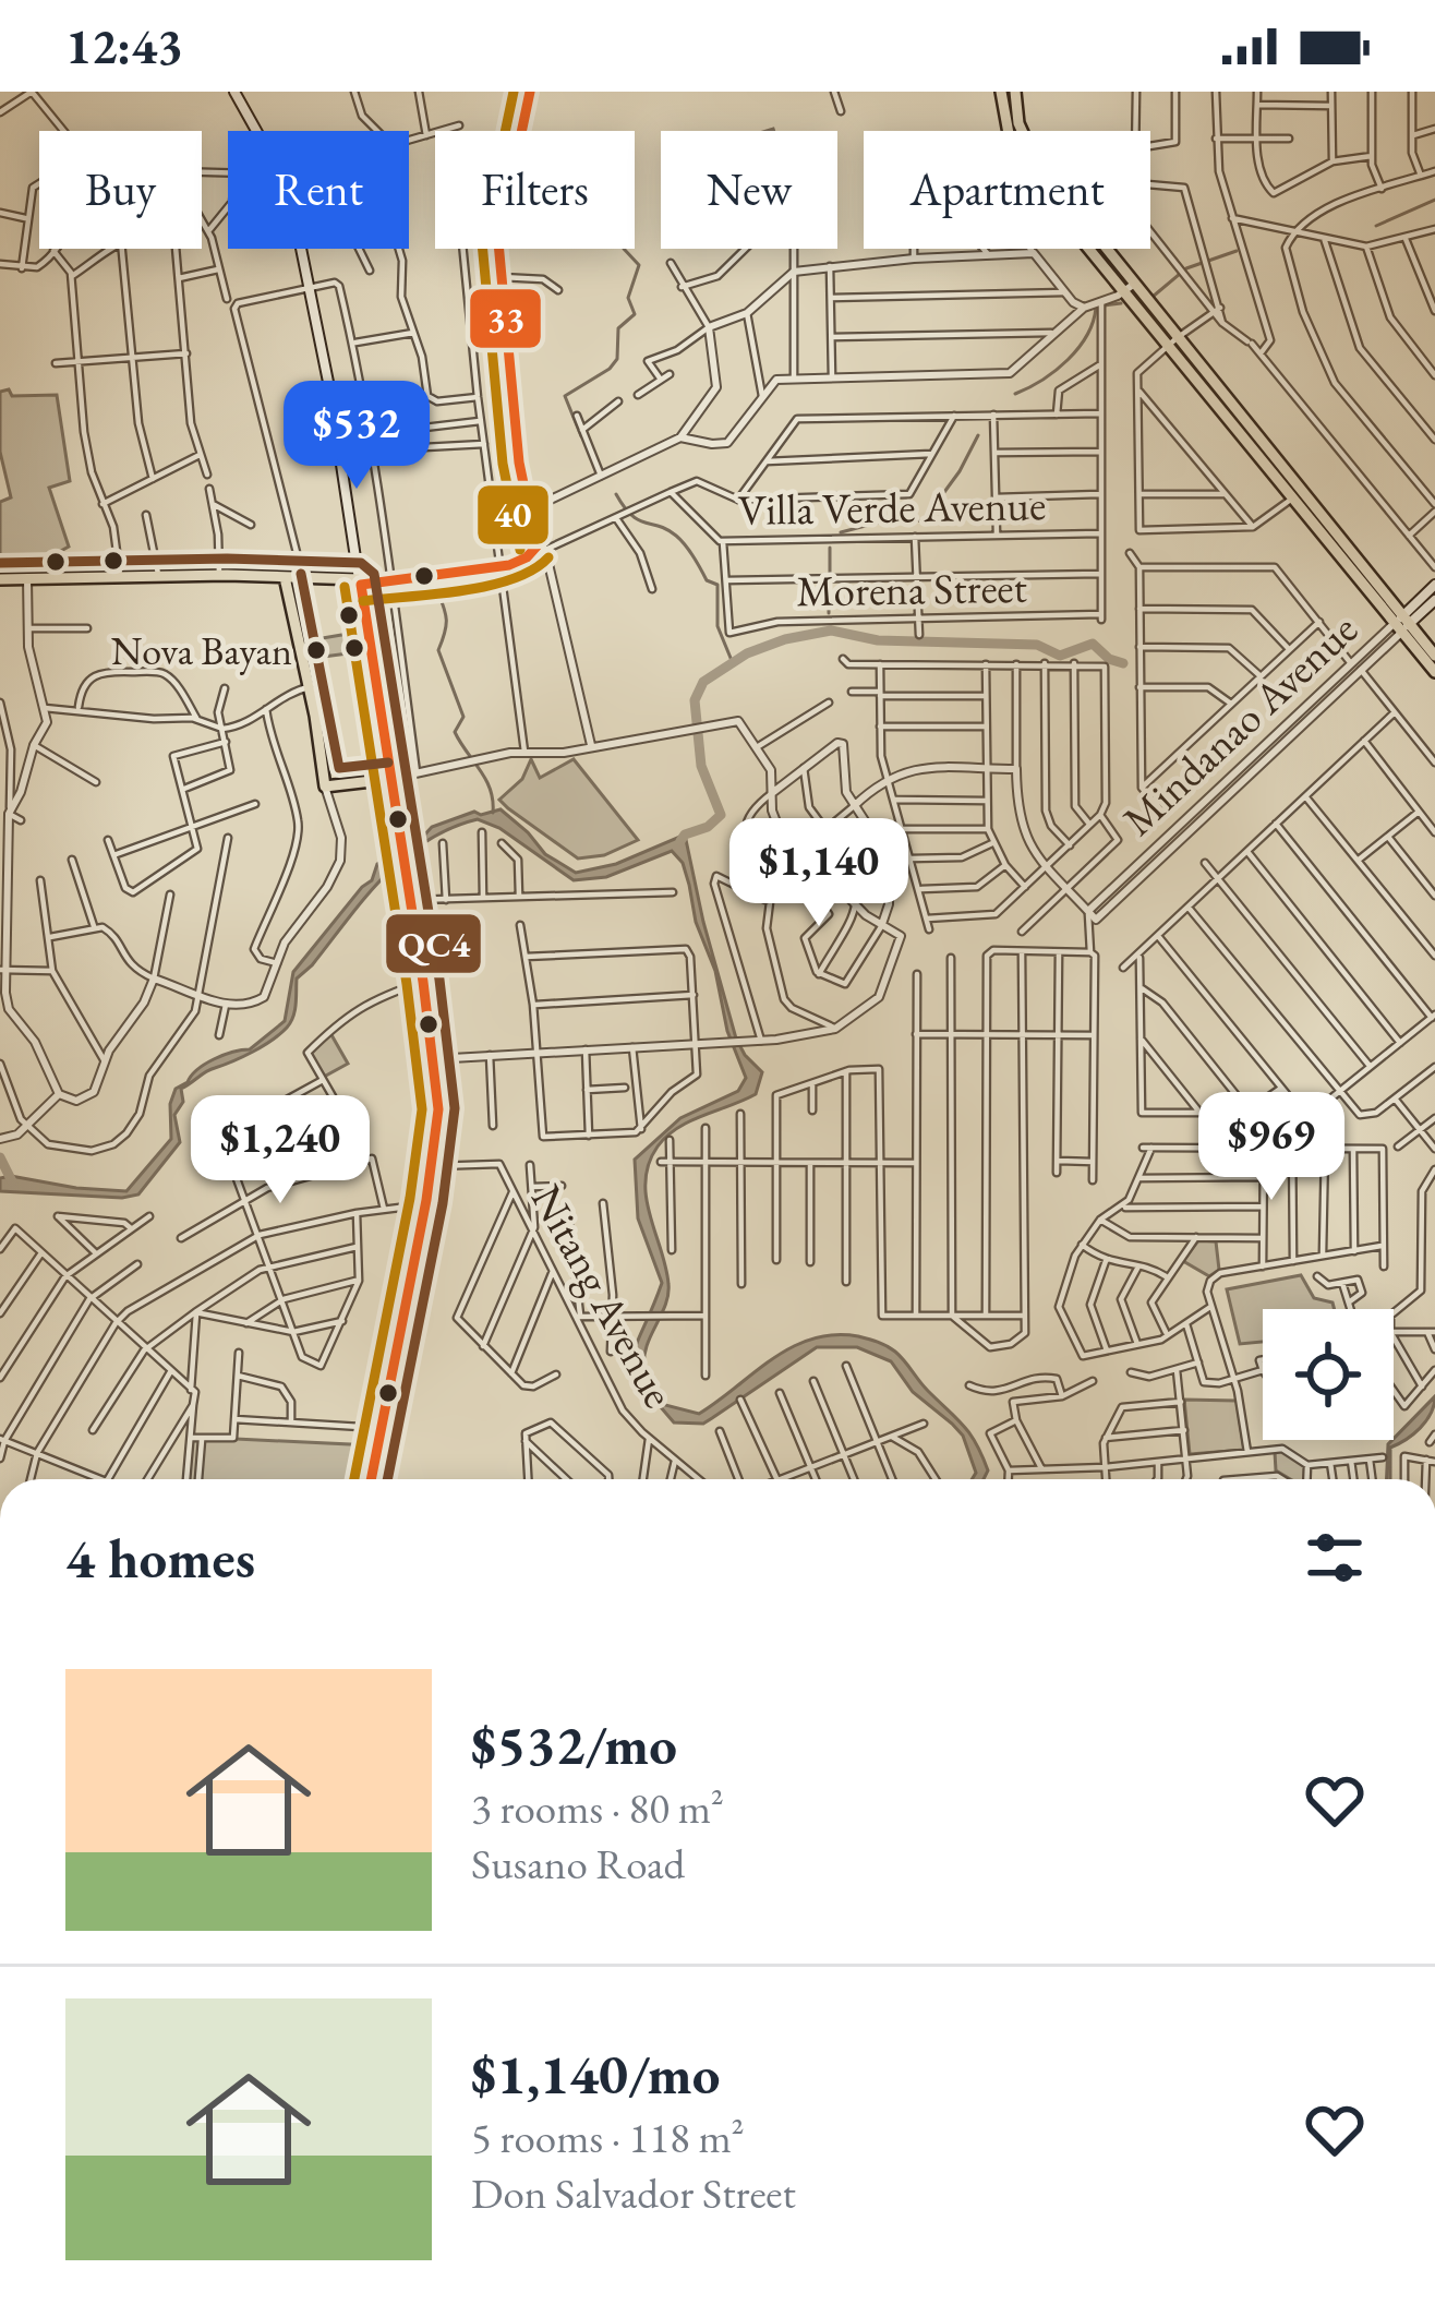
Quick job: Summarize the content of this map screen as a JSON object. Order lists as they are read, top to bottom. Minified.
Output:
{"streets":{"main road":["Mindanao Avenue"],"street":["Villa Verde Avenue","Morena Street","Nitang Avenue"]},"places":["Nova Bayan"],"lines":["transit line 33","transit line 40","transit line QC4"],"page":{"status":"12:43","chip":["Buy","Rent","Filters","New","Apartment"],"price":["$532","$1,140","$969","$1,240"],"heading":"4 homes","list":[{"name":"$532/mo","note":"3 rooms · 80 m² · Susano Road"},{"name":"$1,140/mo","note":"5 rooms · 118 m² · Don Salvador Street"}]}}
